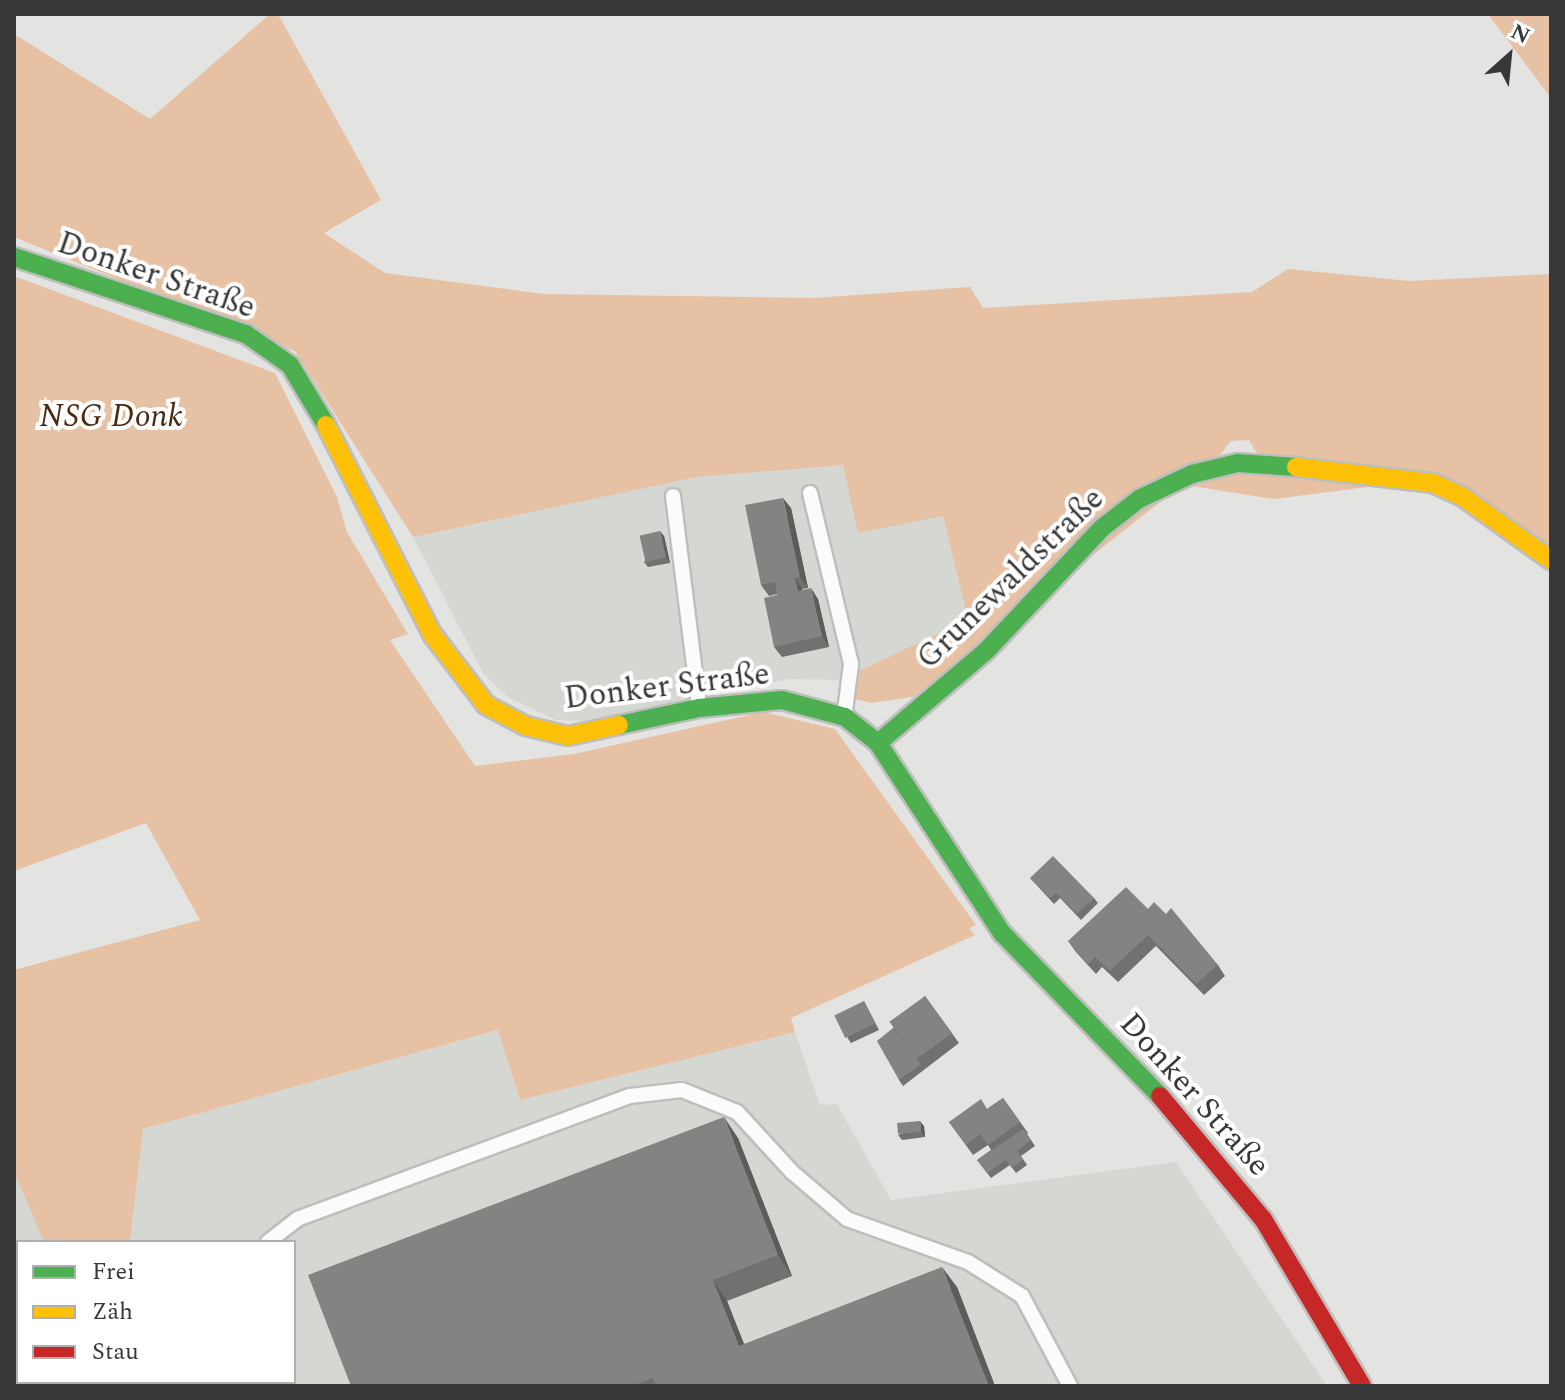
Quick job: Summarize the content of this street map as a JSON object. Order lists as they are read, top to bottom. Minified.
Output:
{"streets":{"street":["Donker Straße","Grunewaldstraße"]},"crossings":[["Donker Straße","Grunewaldstraße"]],"parks":["NSG Donk"],"legend":["Frei","Zäh","Stau"],"north":"top right"}
